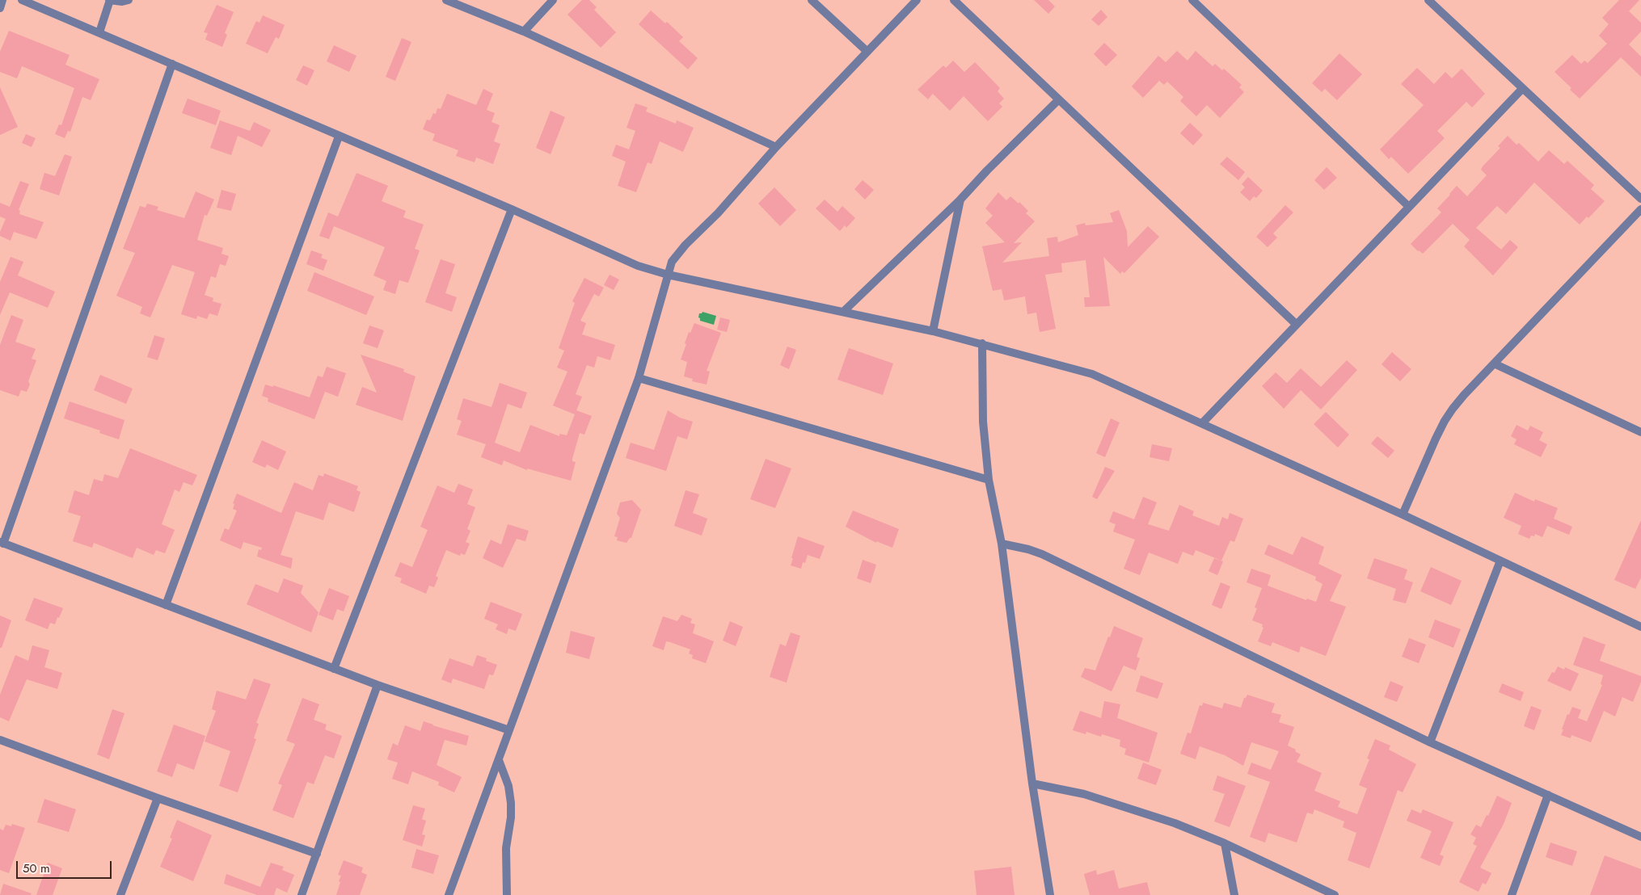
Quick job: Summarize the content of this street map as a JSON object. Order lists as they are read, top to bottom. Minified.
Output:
{"scale_bar":"50 m"}
